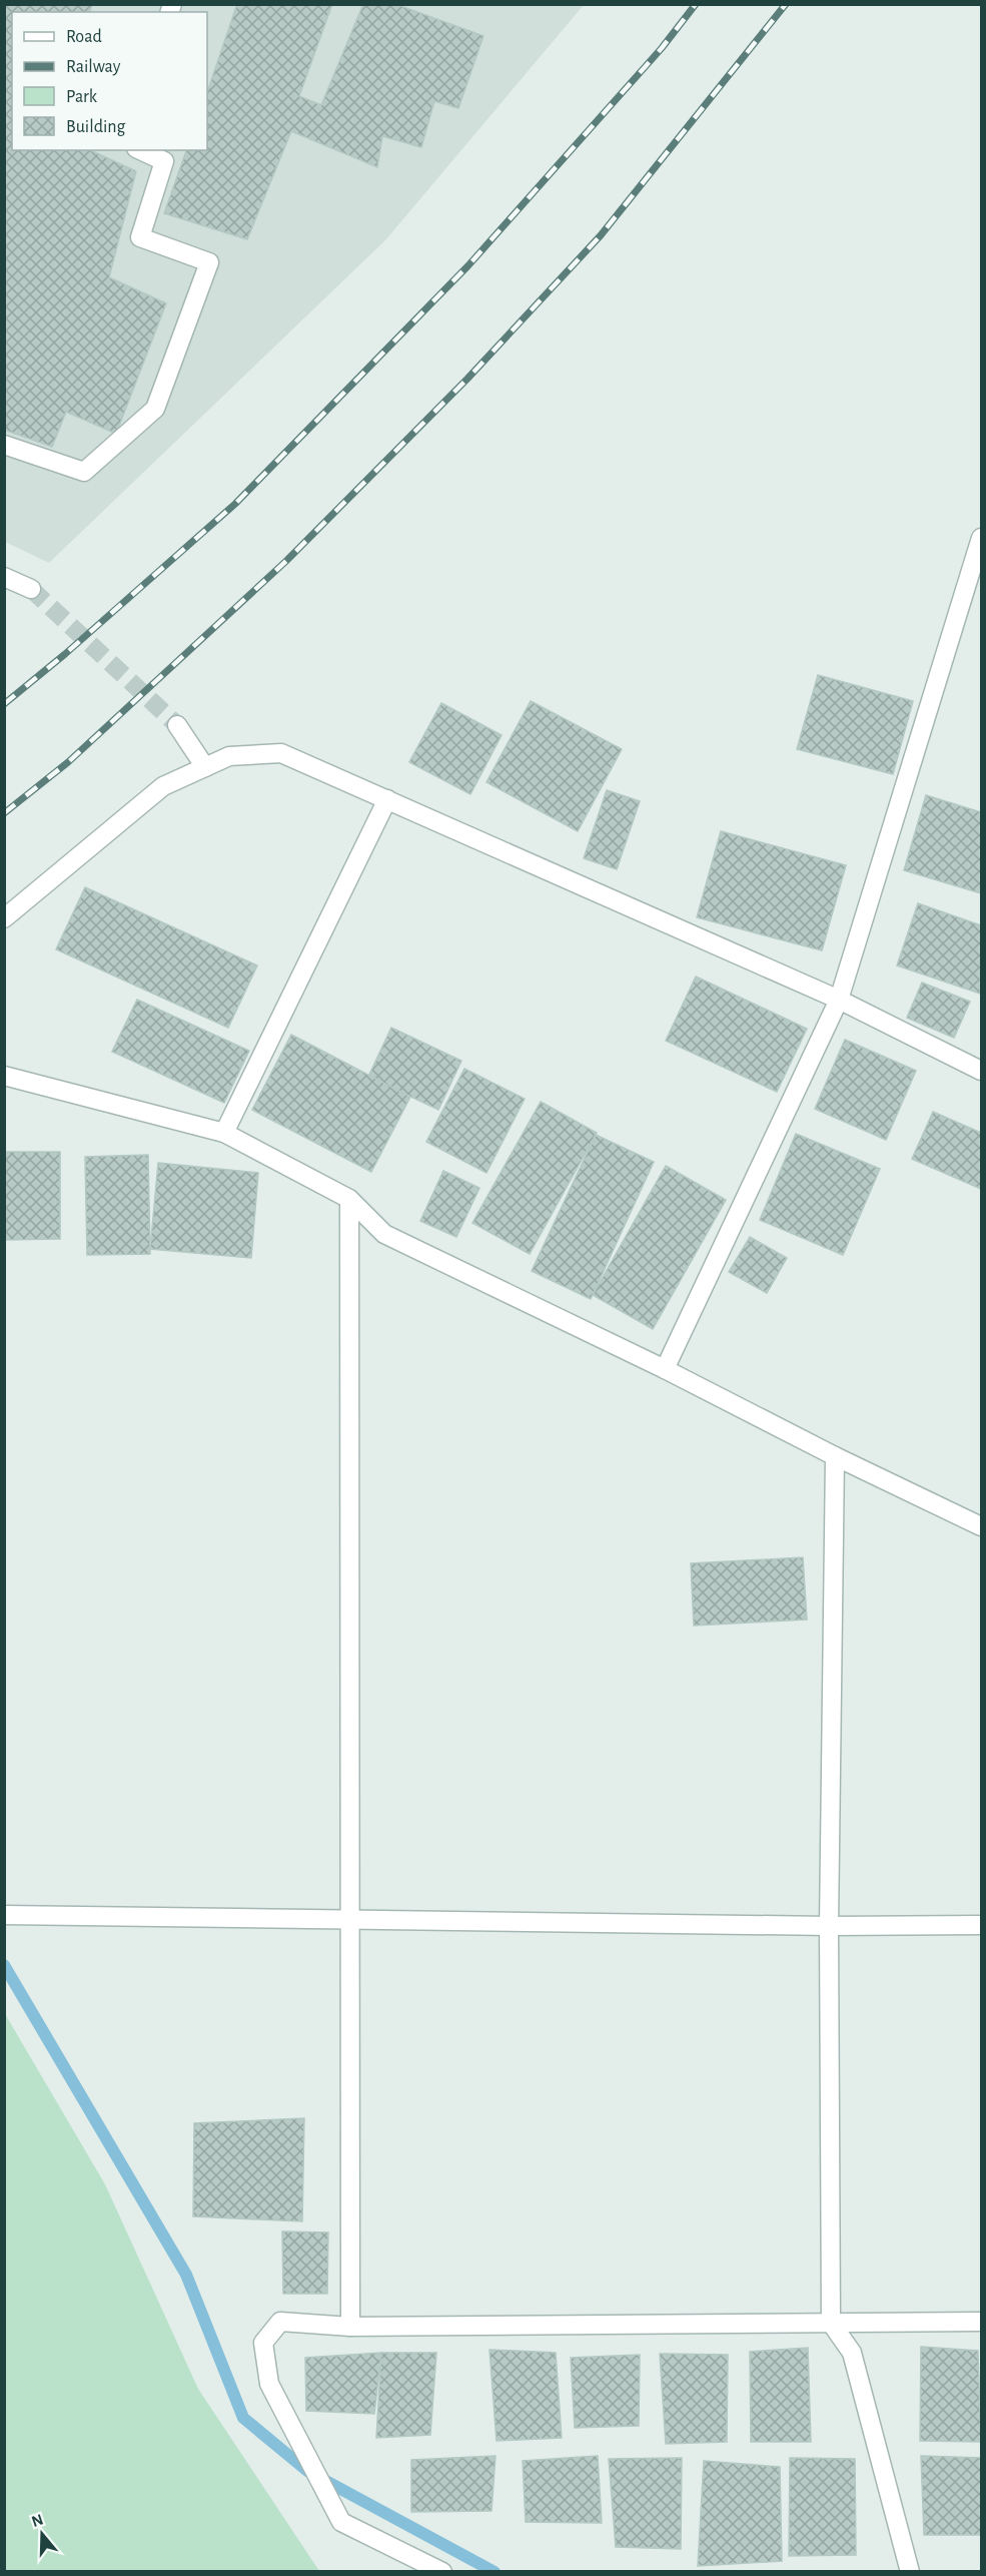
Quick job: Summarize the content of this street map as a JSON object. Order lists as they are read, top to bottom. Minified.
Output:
{"legend":["Road","Railway","Park","Building"],"north":"top"}
